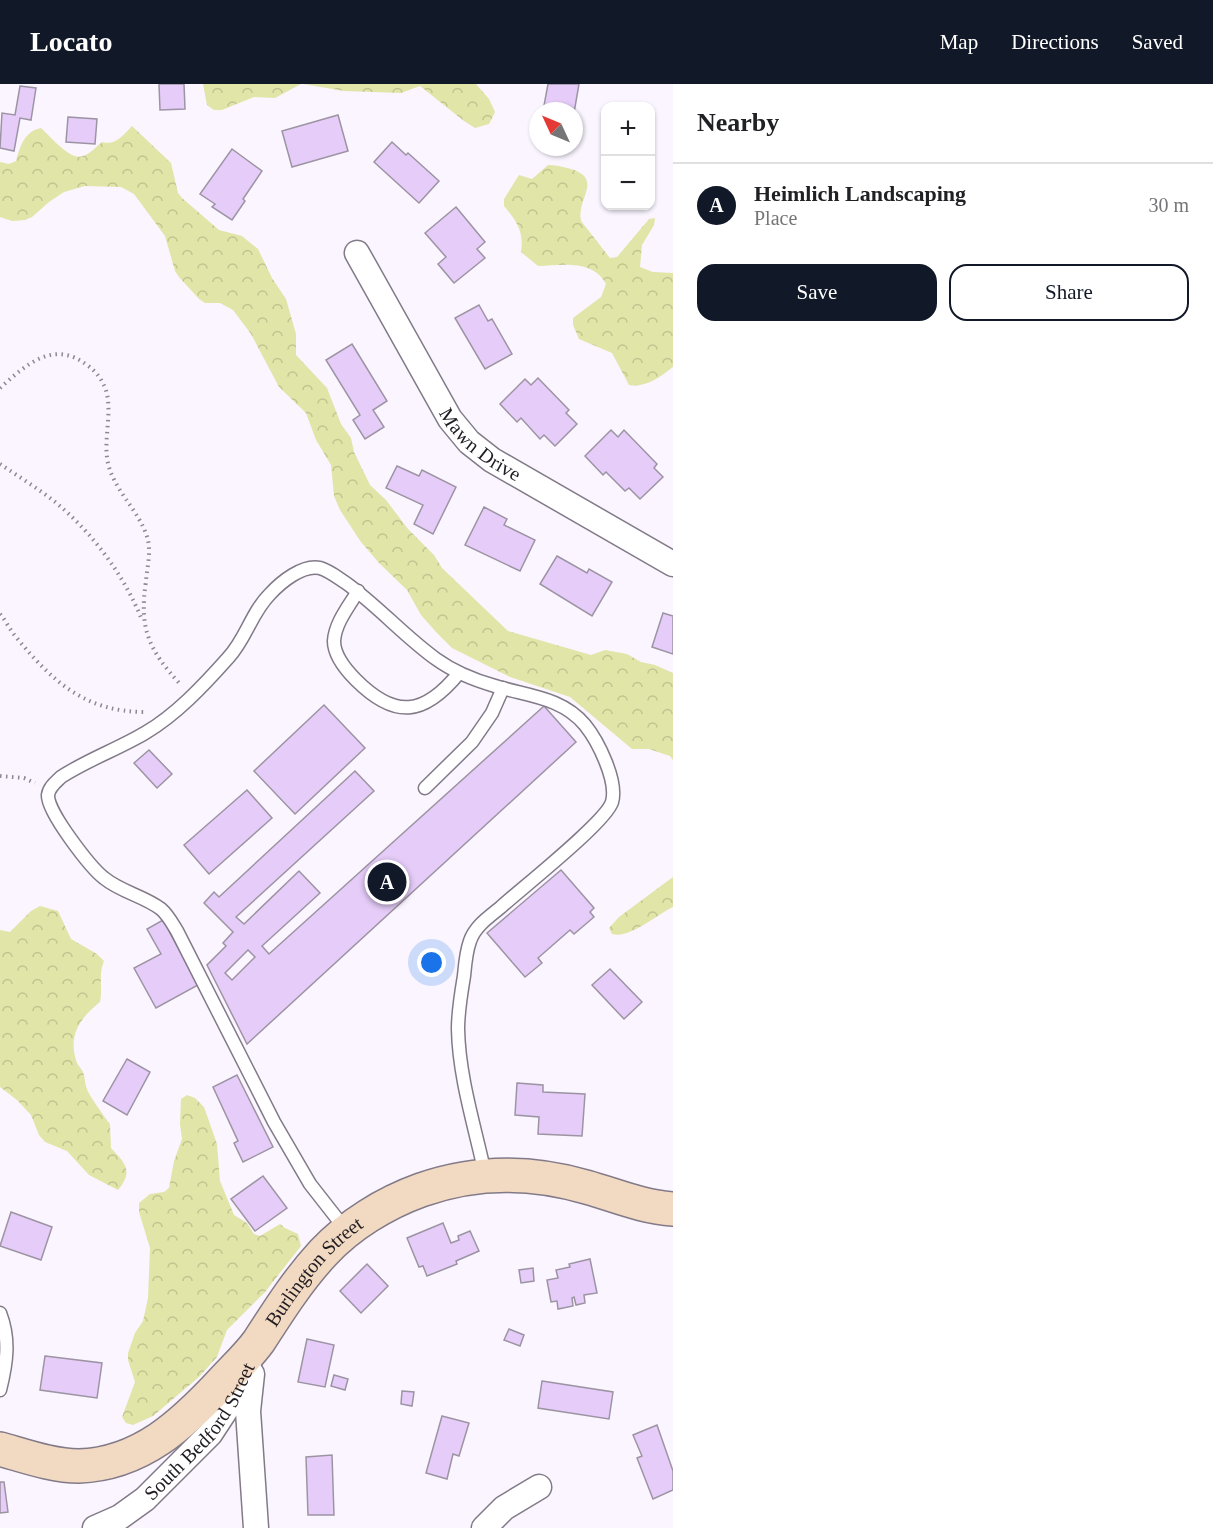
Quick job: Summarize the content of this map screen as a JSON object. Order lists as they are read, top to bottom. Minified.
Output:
{"streets":{"street":["Mawn Drive","Burlington Street","South Bedford Street"]},"crossings":[["Burlington Street","South Bedford Street"]],"north":"top left","page":{"header":"Locato","nav":["Map","Directions","Saved"],"heading":"Nearby","map_buttons":["+","−"],"list":[{"mark":"A","name":"Heimlich Landscaping","note":"Place","value":"30 m"}],"buttons":["Save","Share"],"pins":"A"}}
